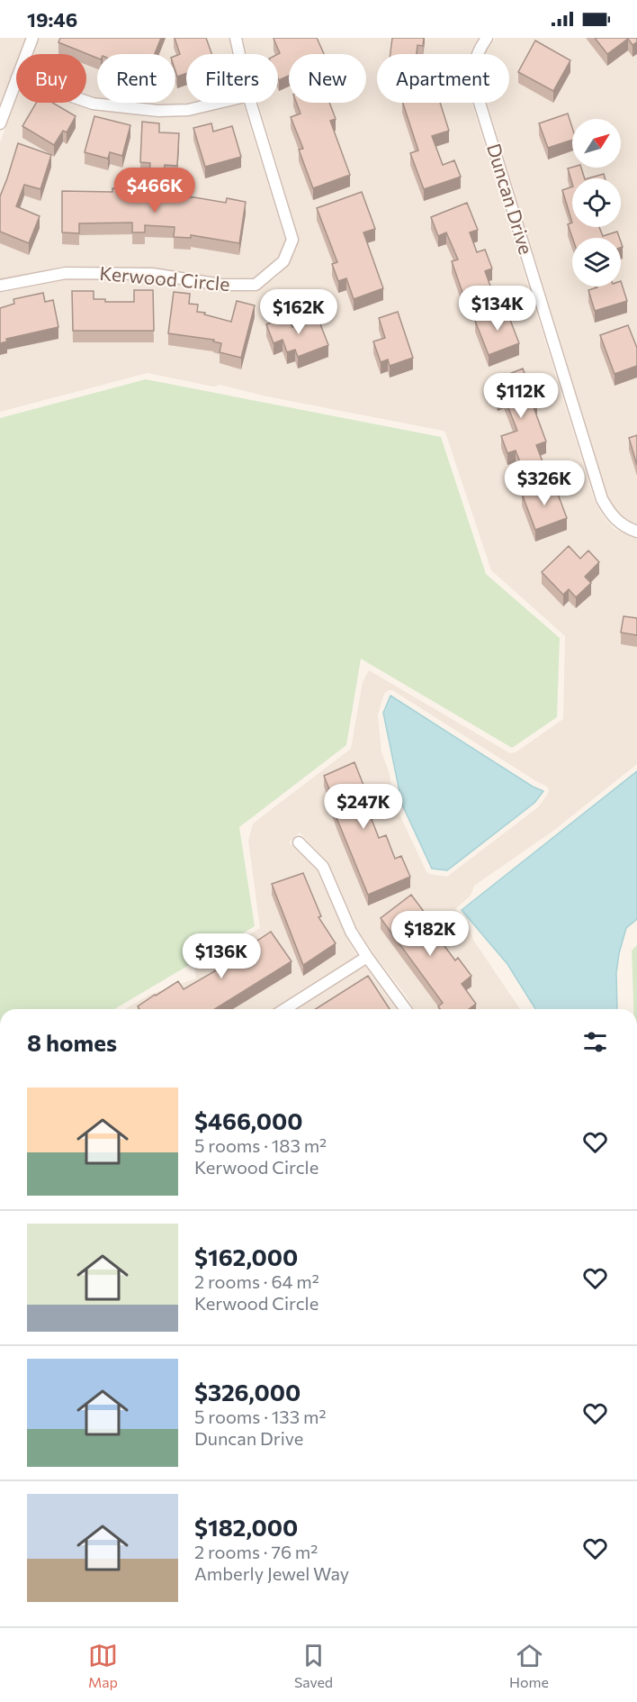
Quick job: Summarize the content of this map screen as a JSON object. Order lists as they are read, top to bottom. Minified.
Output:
{"streets":{"street":["Duncan Drive","Kerwood Circle"]},"north":"top right","page":{"status":"19:46","chip":["Buy","Rent","Filters","New","Apartment"],"price":["$466K","$134K","$162K","$112K","$326K","$247K","$182K","$136K"],"heading":"8 homes","list":[{"name":"$466,000","note":"5 rooms · 183 m² · Kerwood Circle"},{"name":"$162,000","note":"2 rooms · 64 m² · Kerwood Circle"},{"name":"$326,000","note":"5 rooms · 133 m² · Duncan Drive"},{"name":"$182,000","note":"2 rooms · 76 m² · Amberly Jewel Way"}],"tabs":["Map","Saved","Home"]}}
